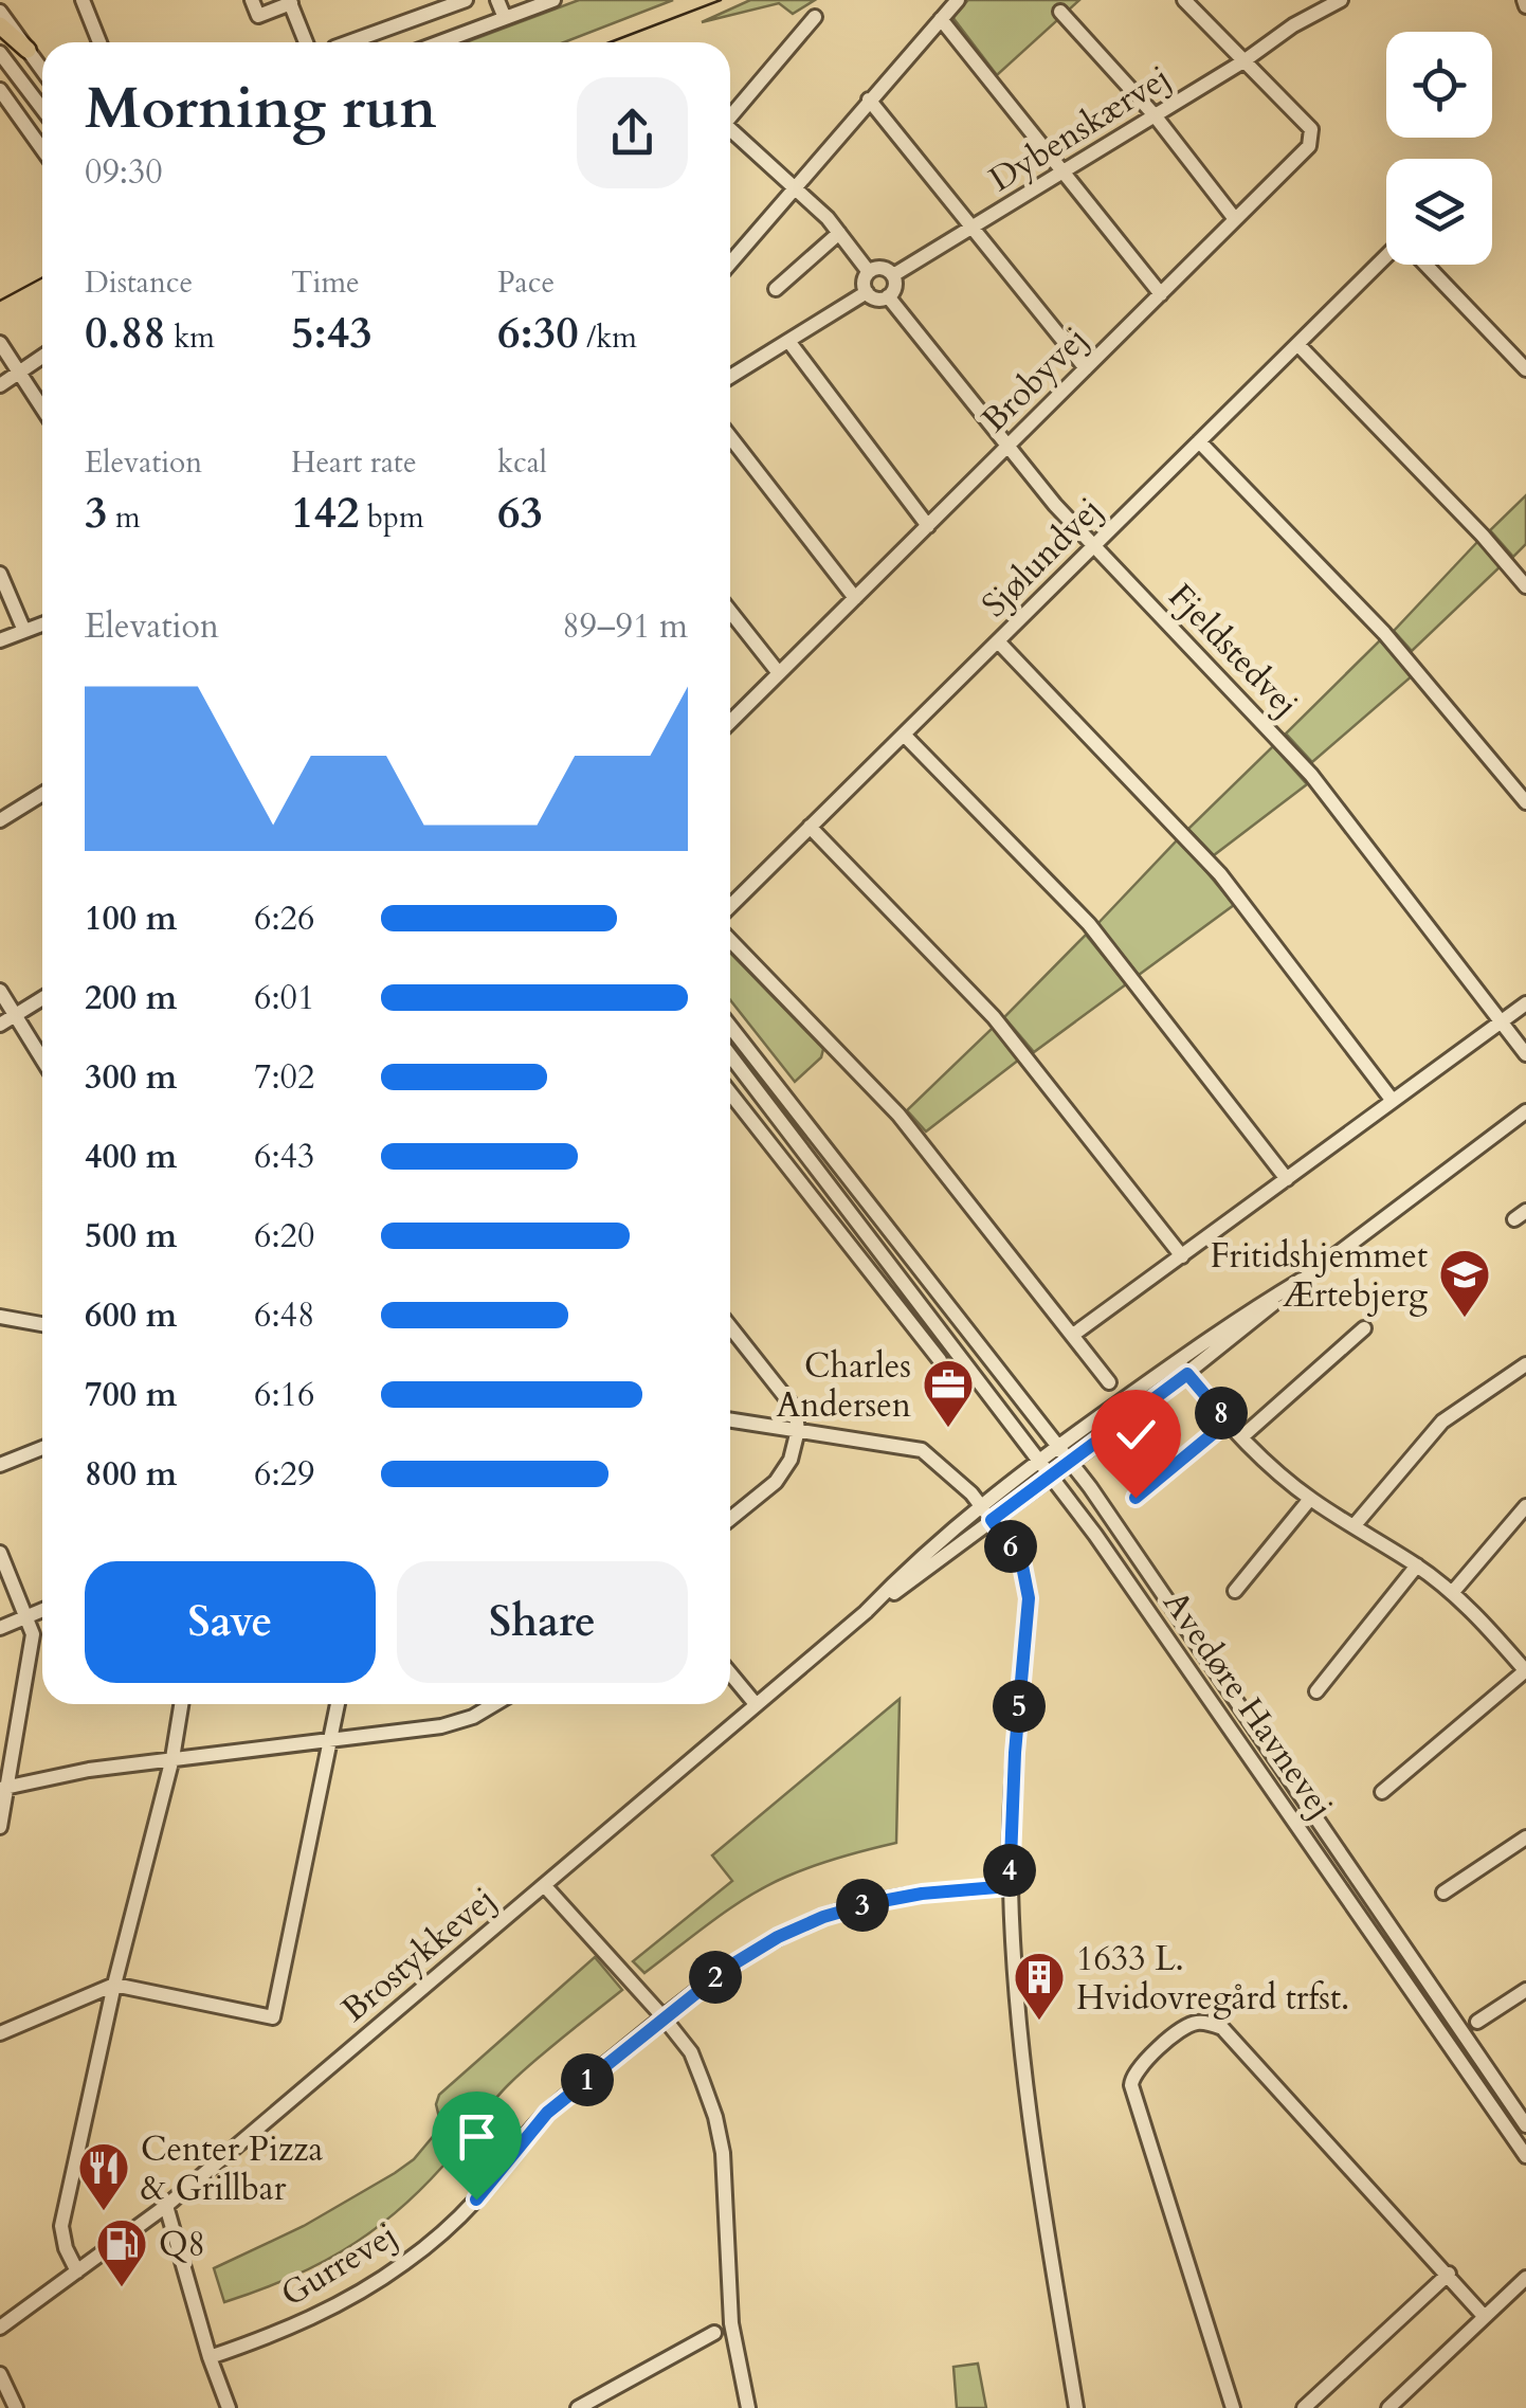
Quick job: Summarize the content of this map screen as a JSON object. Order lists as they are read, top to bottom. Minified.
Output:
{"streets":{"street":["Dybenskærvej","Brobyvej","Sjølundvej","Fjeldstedvej","Avedøre Havnevej","Brostykkevej","Gurrevej"]},"crossings":[["Dybenskærvej","Brobyvej"],["Dybenskærvej","Fjeldstedvej"],["Brobyvej","Fjeldstedvej"],["Sjølundvej","Fjeldstedvej"],["Avedøre Havnevej","Brostykkevej"]],"places":{"school or university":["Fritidshjemmet Ærtebjerg"],"office":["Charles Andersen"],"building":["1633 L. Hvidovregård trfst."],"restaurant":["Center Pizza & Grillbar"],"fuel station":["Q8"]},"page":{"heading":["Morning run","09:30"],"stats":[["Distance","0.88 km"],["Time","5:43"],["Pace","6:30 /km"],["Elevation","3 m"],["Heart rate","142 bpm"],["kcal","63"]],"chart":["Elevation","89–91 m"],"list":[{"name":"100 m","note":"6:26"},{"name":"200 m","note":"6:01"},{"name":"300 m","note":"7:02"},{"name":"400 m","note":"6:43"},{"name":"500 m","note":"6:20"},{"name":"600 m","note":"6:48"},{"name":"700 m","note":"6:16"},{"name":"800 m","note":"6:29"}],"pins":["8","6","5","4","3","2","1"],"buttons":["Save","Share"]}}
